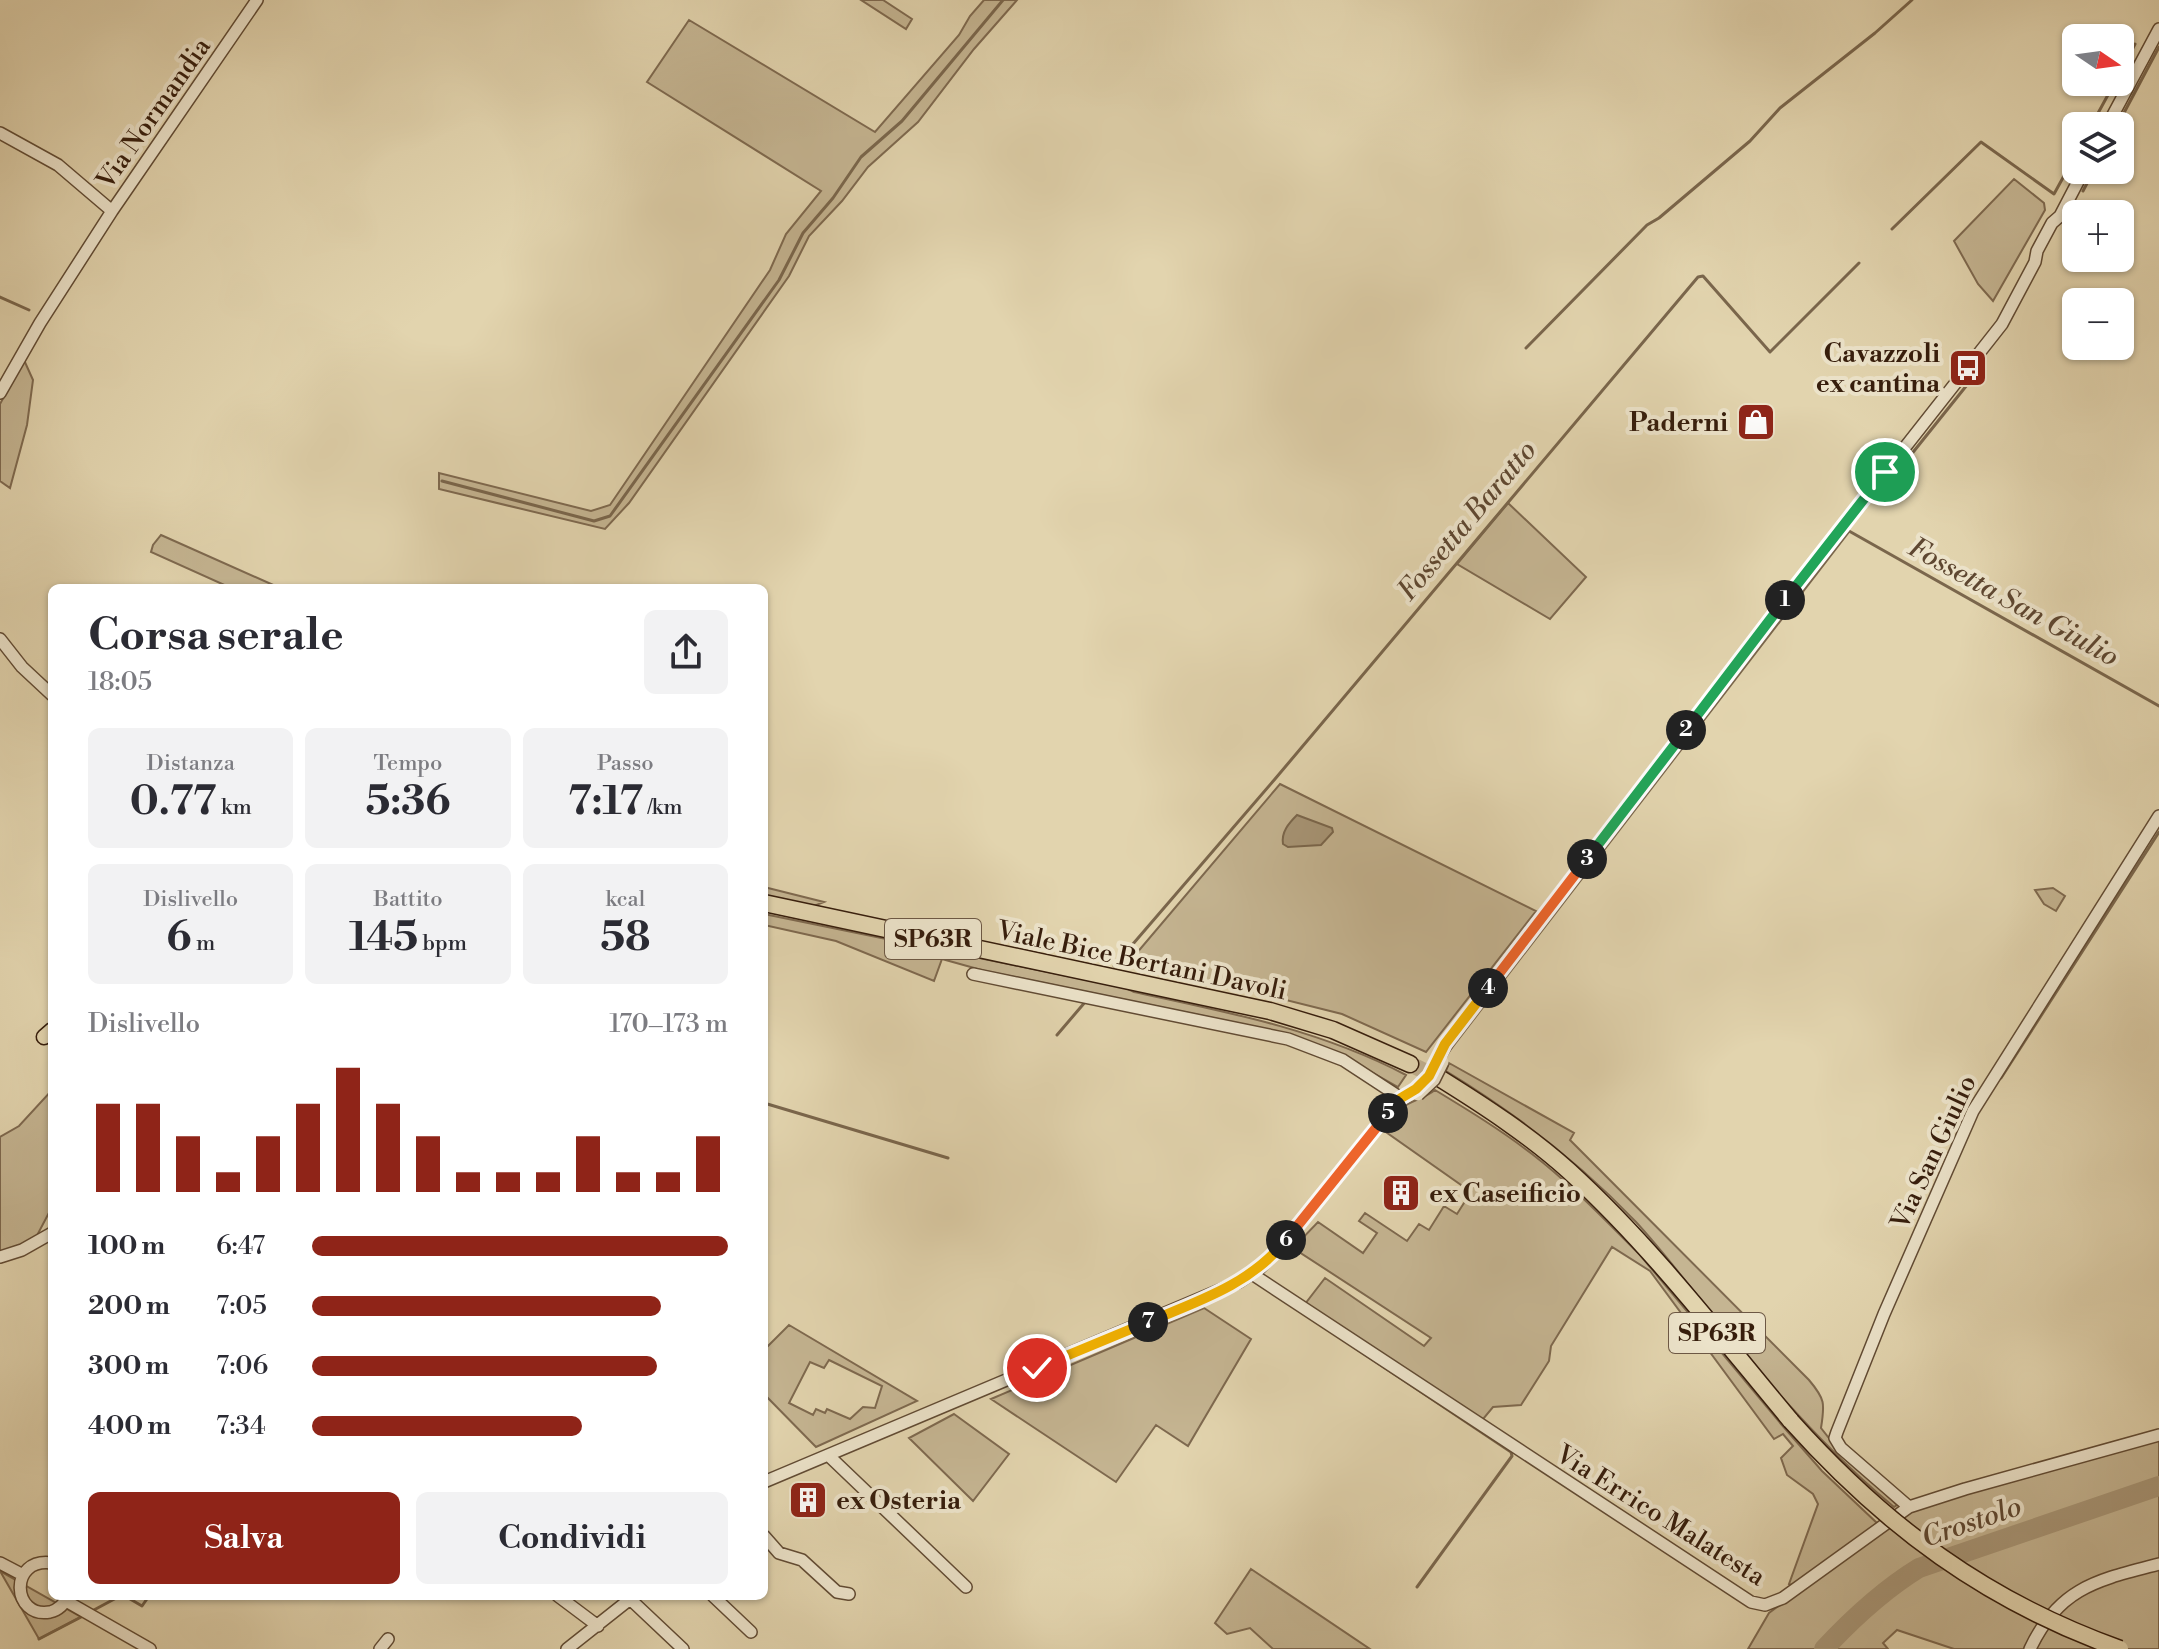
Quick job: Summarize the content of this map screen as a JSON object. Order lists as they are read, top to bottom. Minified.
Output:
{"streets":{"highway":["SP63R","Viale Bice Bertani Davoli"],"street":["Via Normandia","Via San Giulio","Via Errico Malatesta"]},"crossings":[["Via San Giulio","Via Errico Malatesta"]],"water":["Fossetta Baratto","Fossetta San Giulio","Crostolo"],"places":{"bus stop":["Cavazzoli ex cantina"],"shop":["Paderni"],"building":["ex Caseificio","ex Osteria"]},"north":"right","page":{"map_buttons":["+","−"],"pins":["1","2","3","4","5","6","7"],"heading":["Corsa serale","18:05"],"stats":[["Distanza","0.77 km"],["Tempo","5:36"],["Passo","7:17 /km"],["Dislivello","6 m"],["Battito","145 bpm"],["kcal","58"]],"chart":["Dislivello","170–173 m"],"list":[{"name":"100 m","note":"6:47"},{"name":"200 m","note":"7:05"},{"name":"300 m","note":"7:06"},{"name":"400 m","note":"7:34"}],"buttons":["Salva","Condividi"]}}
